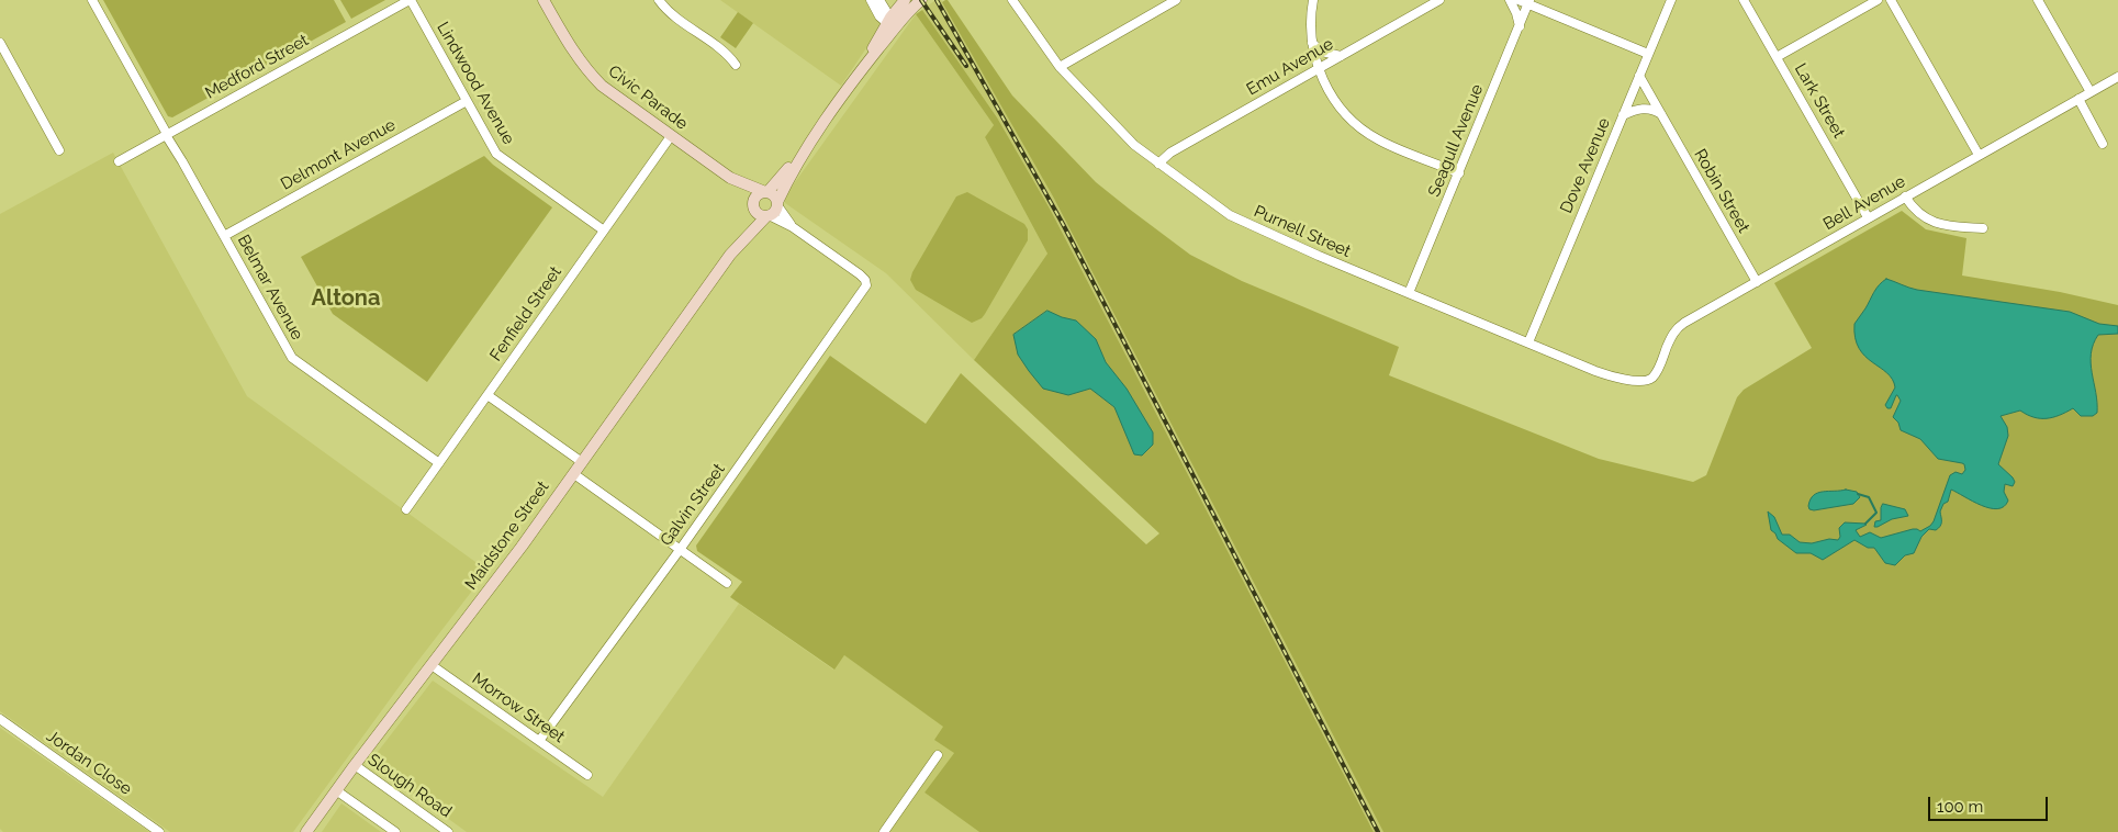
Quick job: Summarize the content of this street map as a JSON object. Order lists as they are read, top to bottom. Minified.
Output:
{"streets":{"main road":["Civic Parade","Maidstone Street"],"street":["Medford Street","Emu Avenue","Lindwood Avenue","Lark Street","Seagull Avenue","Delmont Avenue","Dove Avenue","Robin Street","Bell Avenue","Purnell Street","Belmar Avenue","Fenfield Street","Galvin Street","Morrow Street","Jordan Close","Slough Road"]},"crossings":[["Medford Street","Lindwood Avenue"],["Medford Street","Belmar Avenue"],["Emu Avenue","Purnell Street"],["Lindwood Avenue","Delmont Avenue"],["Lindwood Avenue","Fenfield Street"],["Civic Parade","Fenfield Street"],["Civic Parade","Maidstone Street"],["Lark Street","Bell Avenue"],["Seagull Avenue","Purnell Street"],["Delmont Avenue","Belmar Avenue"],["Dove Avenue","Robin Street"],["Dove Avenue","Purnell Street"],["Robin Street","Bell Avenue"],["Bell Avenue","Purnell Street"],["Belmar Avenue","Fenfield Street"],["Galvin Street","Morrow Street"],["Maidstone Street","Morrow Street"],["Maidstone Street","Slough Road"]],"districts":["Altona"],"scale_bar":"100 m"}
